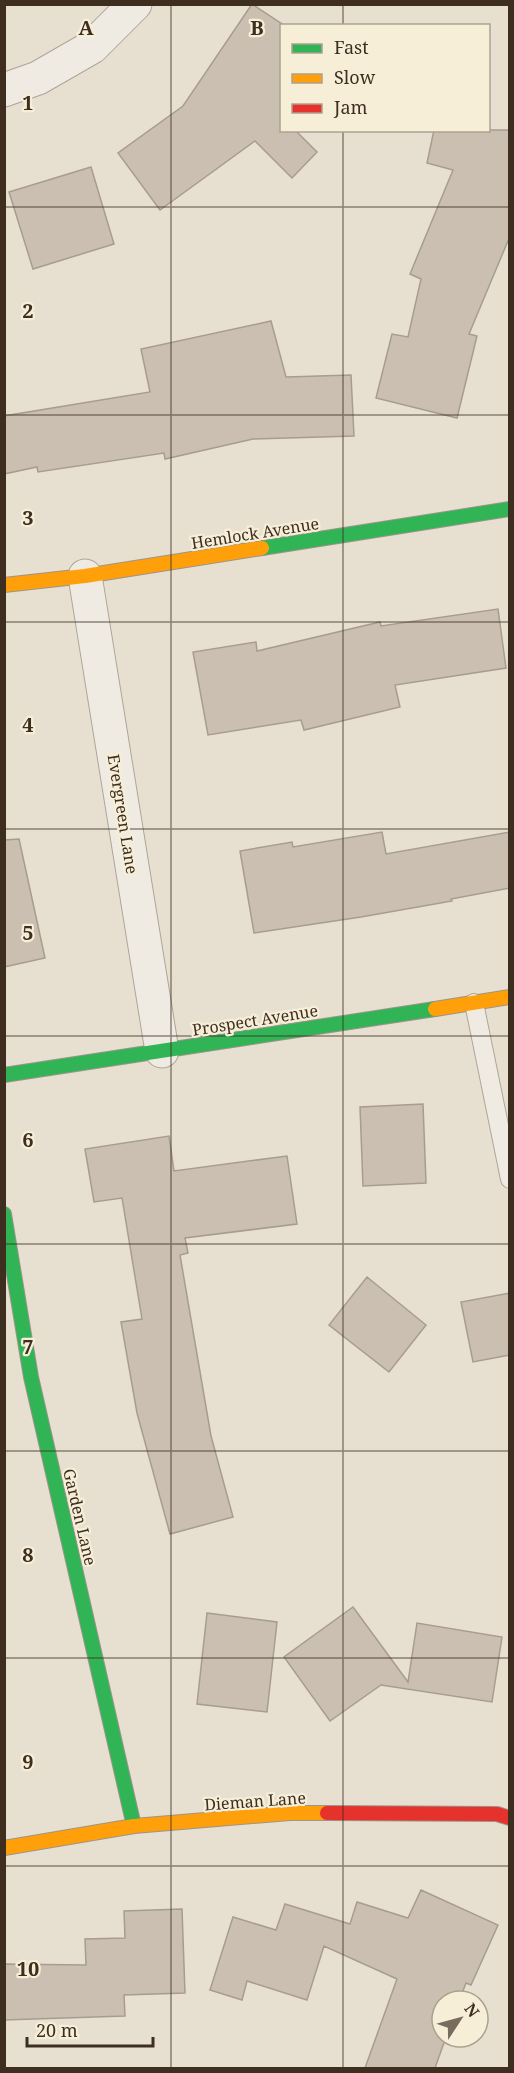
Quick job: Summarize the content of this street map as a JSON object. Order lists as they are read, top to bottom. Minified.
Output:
{"streets":{"street":["Hemlock Avenue","Evergreen Lane","Prospect Avenue","Garden Lane","Dieman Lane"]},"crossings":[["Hemlock Avenue","Evergreen Lane"],["Evergreen Lane","Prospect Avenue"],["Garden Lane","Dieman Lane"]],"legend":["Fast","Slow","Jam"],"scale_bar":"20 m","north":"top right","grid":{"columns":["A","B"],"rows":["1","2","3","4","5","6","7","8","9","10"]}}
